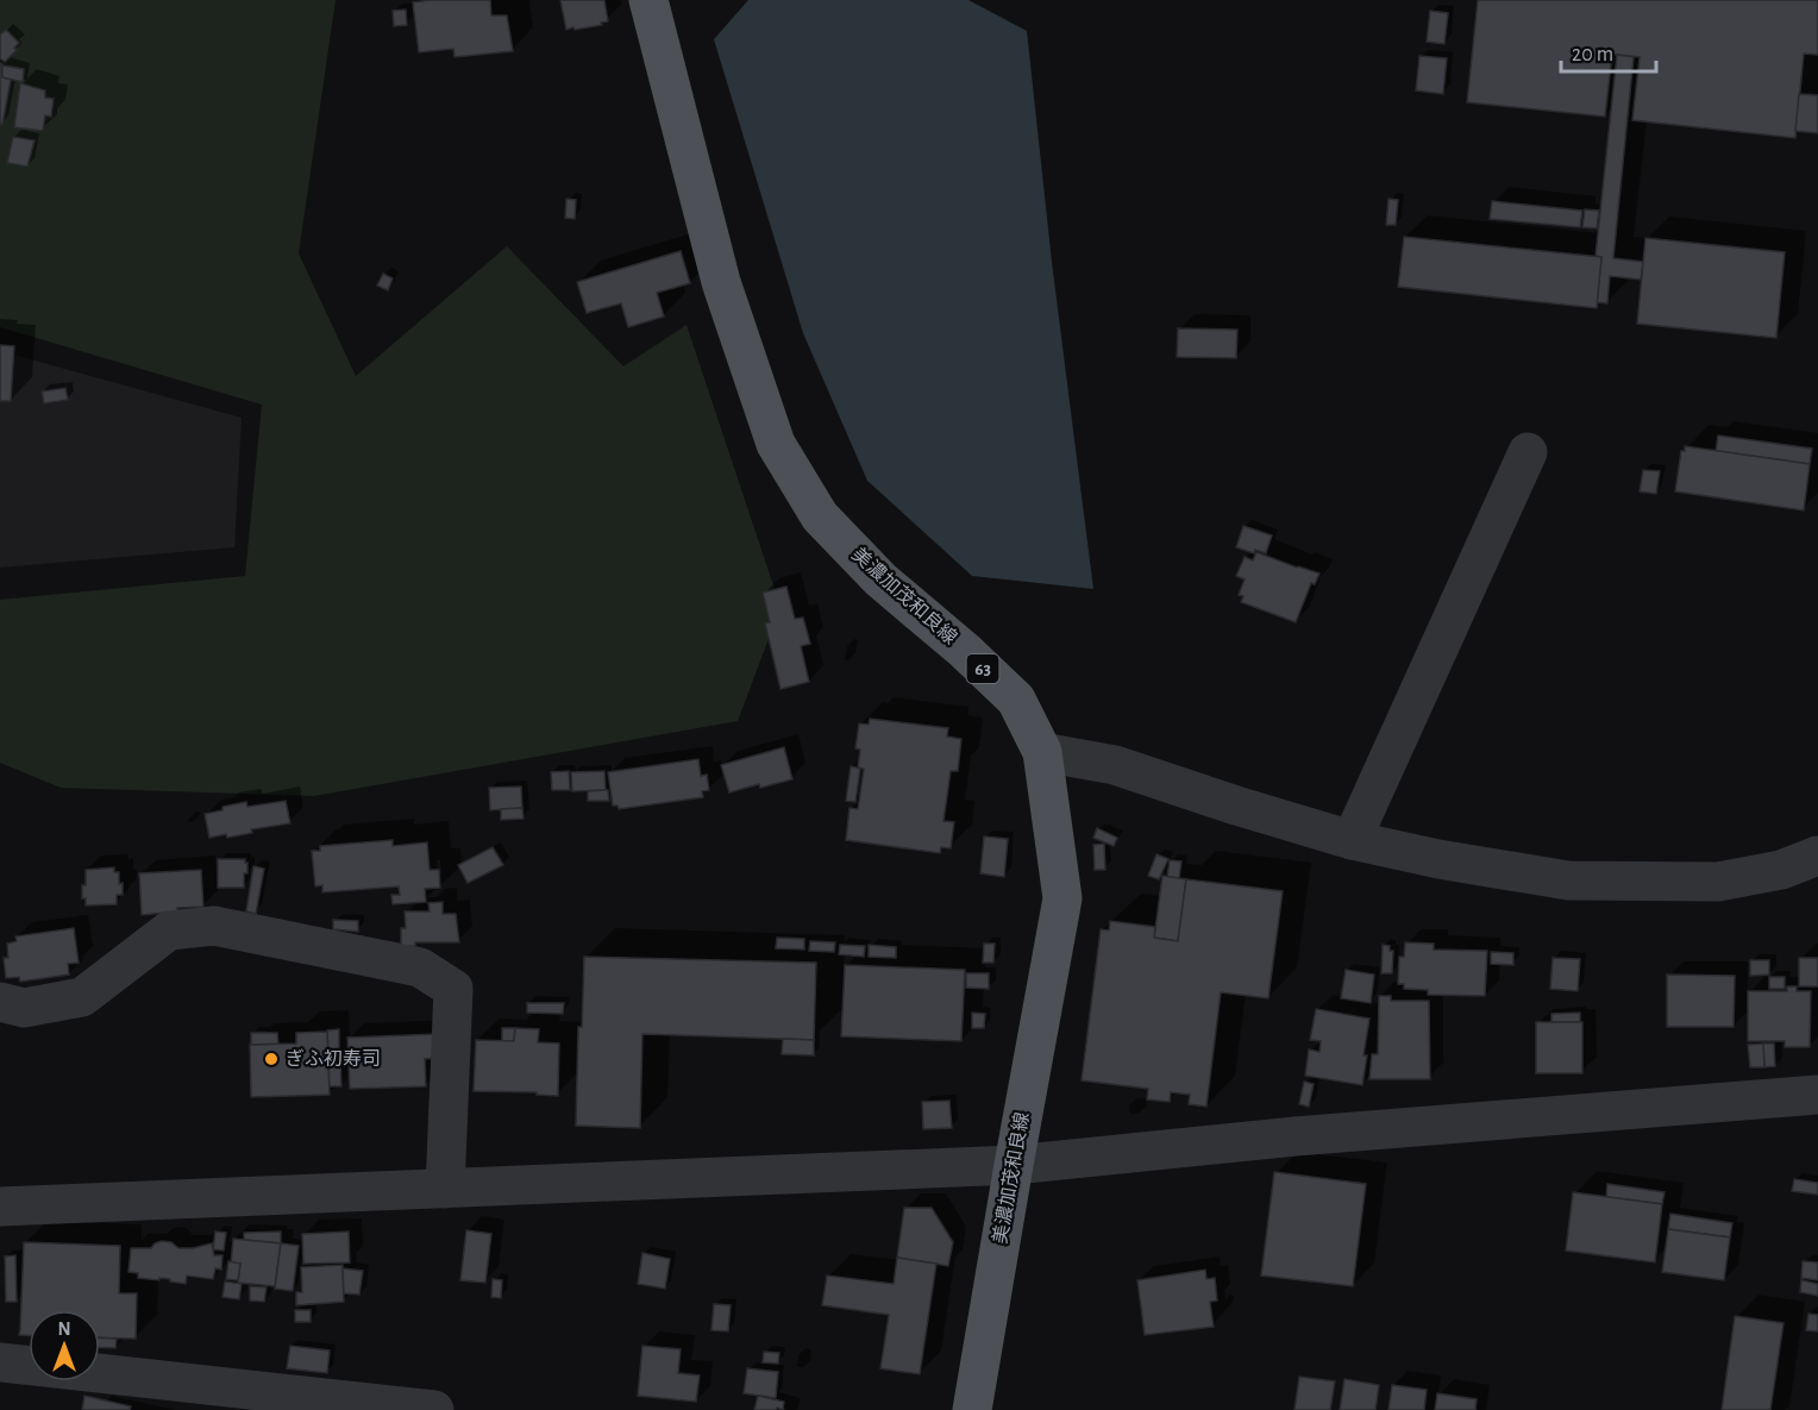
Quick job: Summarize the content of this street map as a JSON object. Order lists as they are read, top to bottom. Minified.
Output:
{"streets":{"main road":["美濃加茂和良線","63"]},"places":["ぎふ初寿司"],"scale_bar":"20 m","north":"top"}
